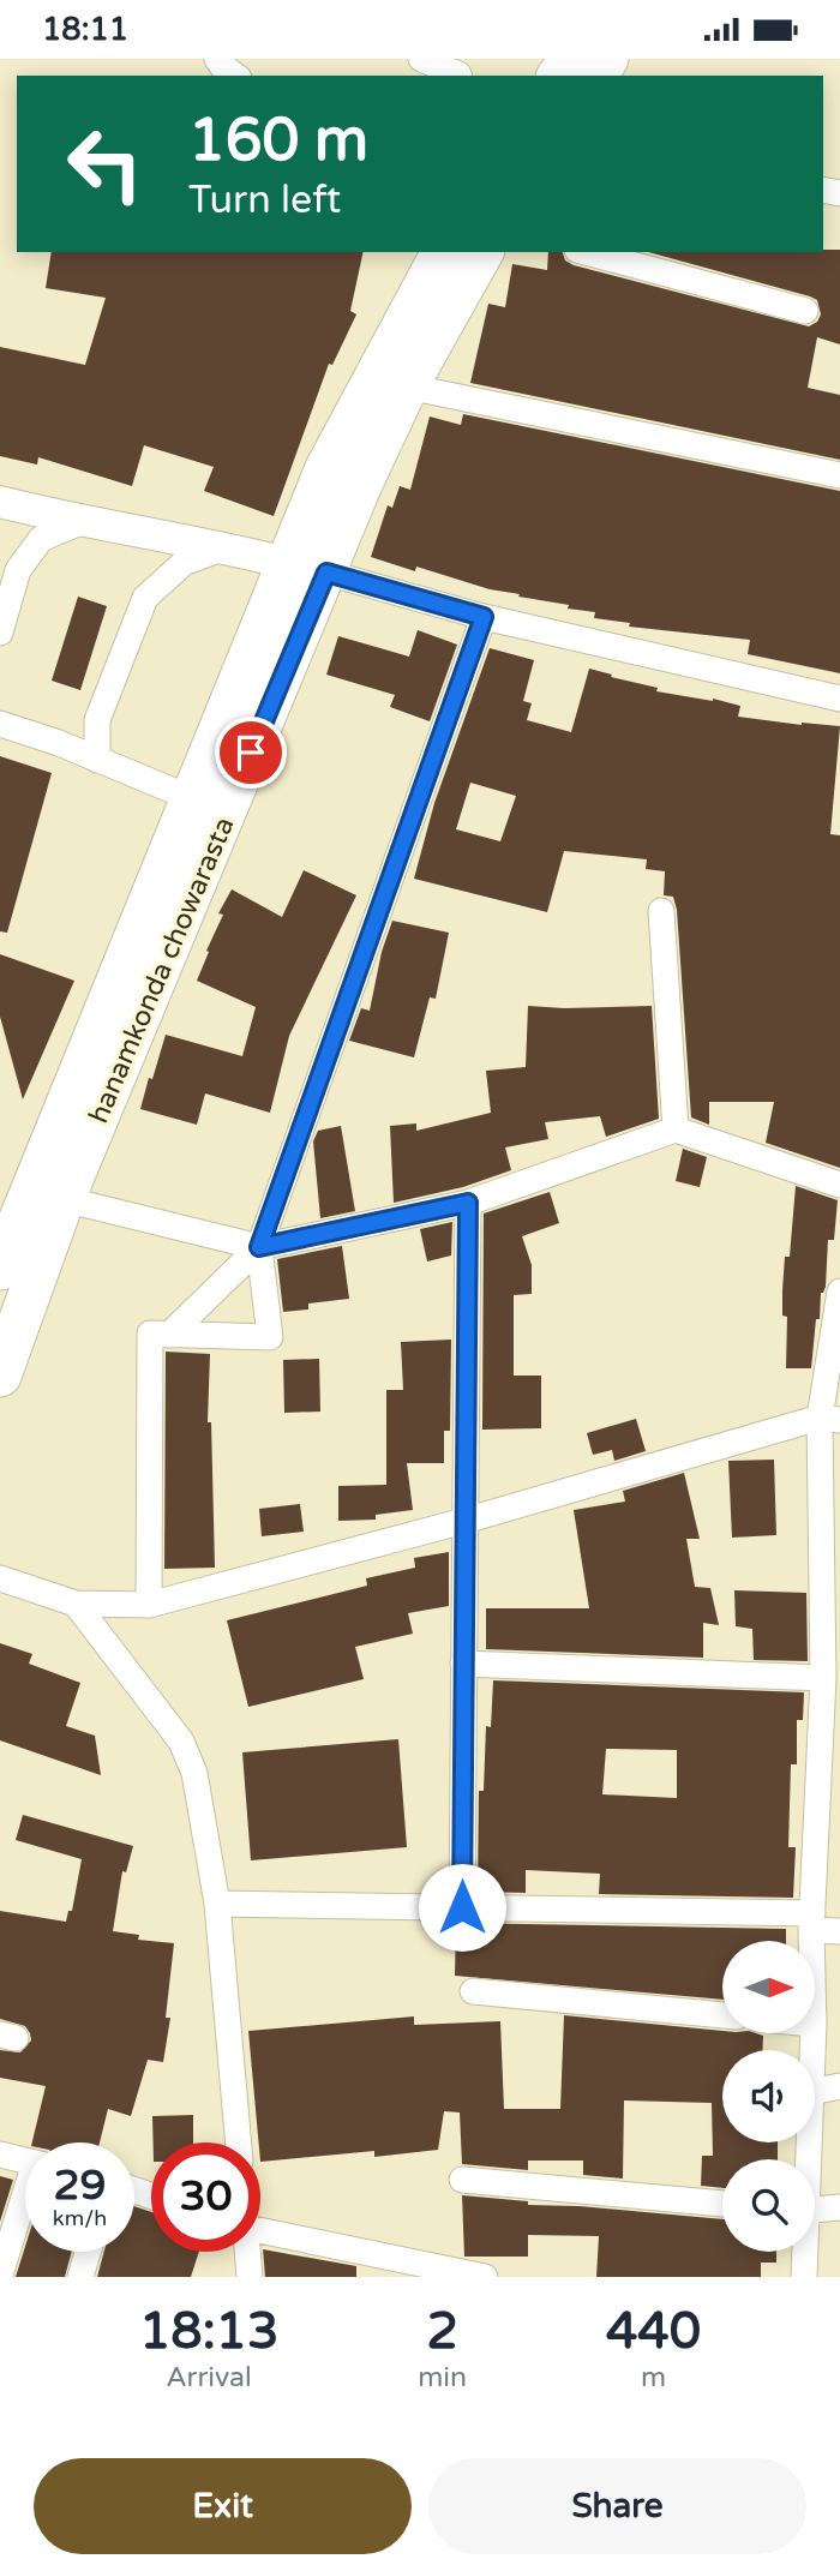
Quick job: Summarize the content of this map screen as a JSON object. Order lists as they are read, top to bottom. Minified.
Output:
{"streets":{"highway":["hanamkonda chowarasta"]},"north":"right","page":{"status":"18:11","turn":["160 m","Turn left"],"speed":"29 km/h","limit":"30","eta":["18:13","Arrival","2","min","440","m"],"buttons":["Exit","Share"]}}
